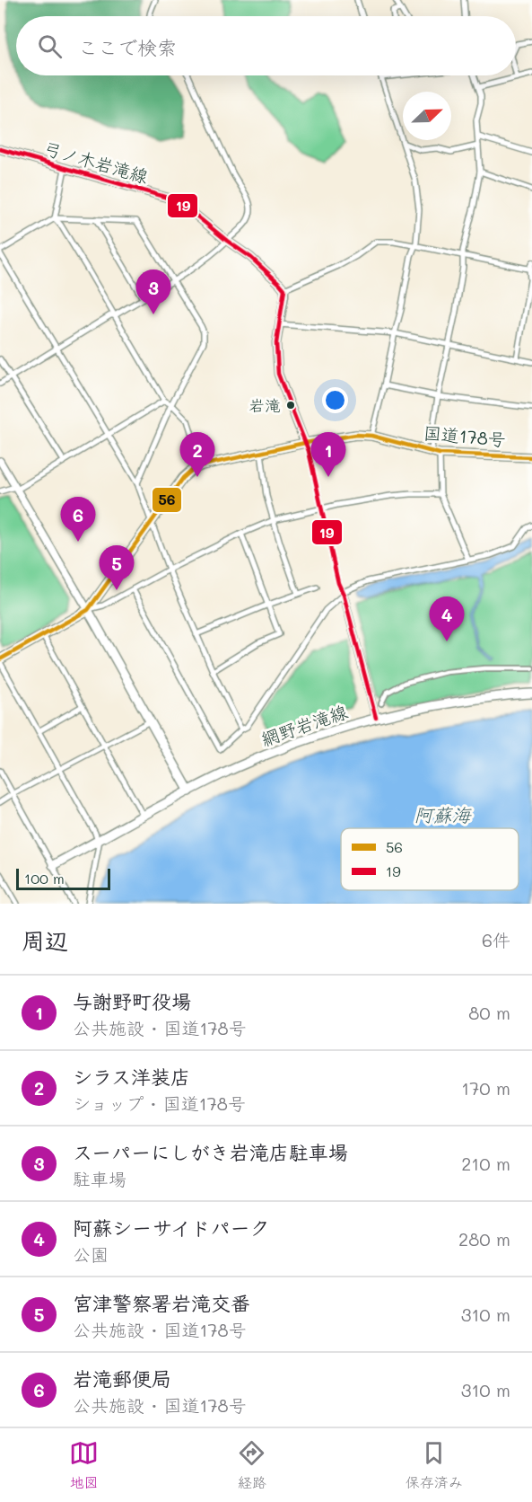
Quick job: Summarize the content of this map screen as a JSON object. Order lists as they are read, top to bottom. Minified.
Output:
{"streets":{"main road":["弓ノ木岩滝線","国道178号","網野岩滝線"]},"water":["阿蘇海"],"places":["岩滝"],"lines":["transit line 19","transit line 56"],"legend":["56","19"],"scale_bar":"100 m","north":"top right","page":{"search":"ここで検索","pins":["3","1","2","6","5","4"],"scale":"100 m","heading":["周辺","6件"],"list":[{"mark":"1","name":"与謝野町役場","note":"公共施設 · 国道178号","value":"80 m"},{"mark":"2","name":"シラス洋装店","note":"ショップ · 国道178号","value":"170 m"},{"mark":"3","name":"スーパーにしがき岩滝店駐車場","note":"駐車場","value":"210 m"},{"mark":"4","name":"阿蘇シーサイドパーク","note":"公園","value":"280 m"},{"mark":"5","name":"宮津警察署岩滝交番","note":"公共施設 · 国道178号","value":"310 m"},{"mark":"6","name":"岩滝郵便局","note":"公共施設 · 国道178号","value":"310 m"}],"nav":["地図","経路","保存済み"]}}
